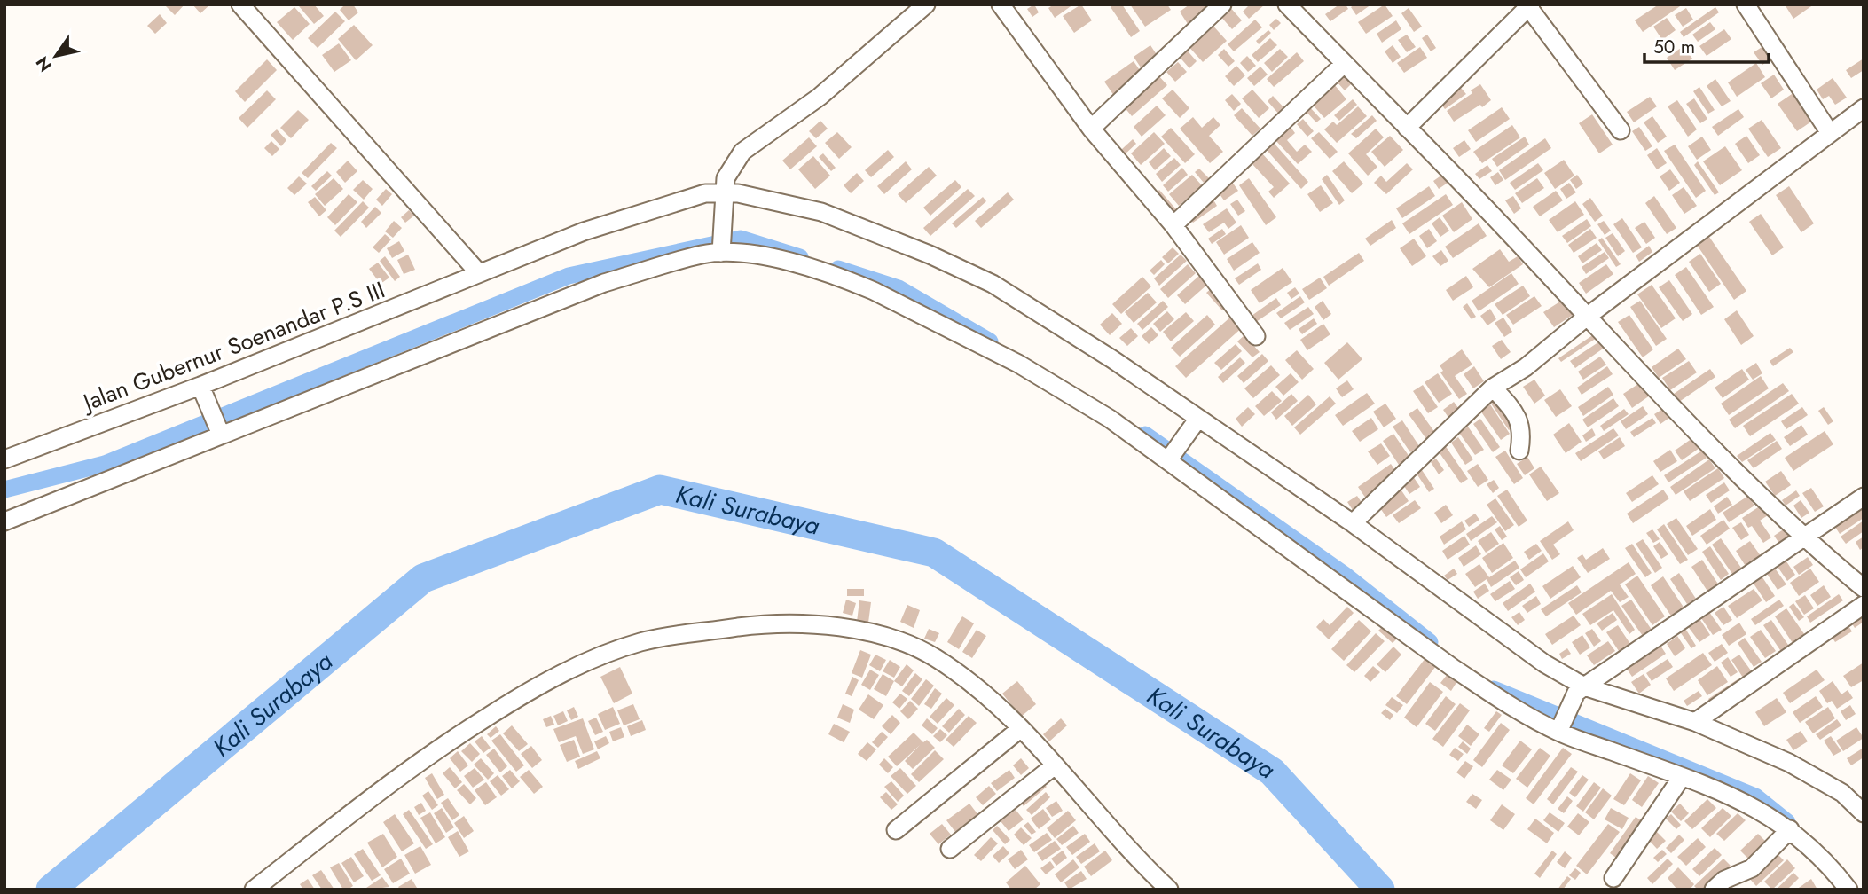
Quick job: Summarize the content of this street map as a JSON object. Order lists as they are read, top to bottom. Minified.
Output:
{"streets":{"street":["Jalan Gubernur Soenandar P.S III"]},"water":["Kali Surabaya"],"scale_bar":"50 m","north":"bottom left"}
